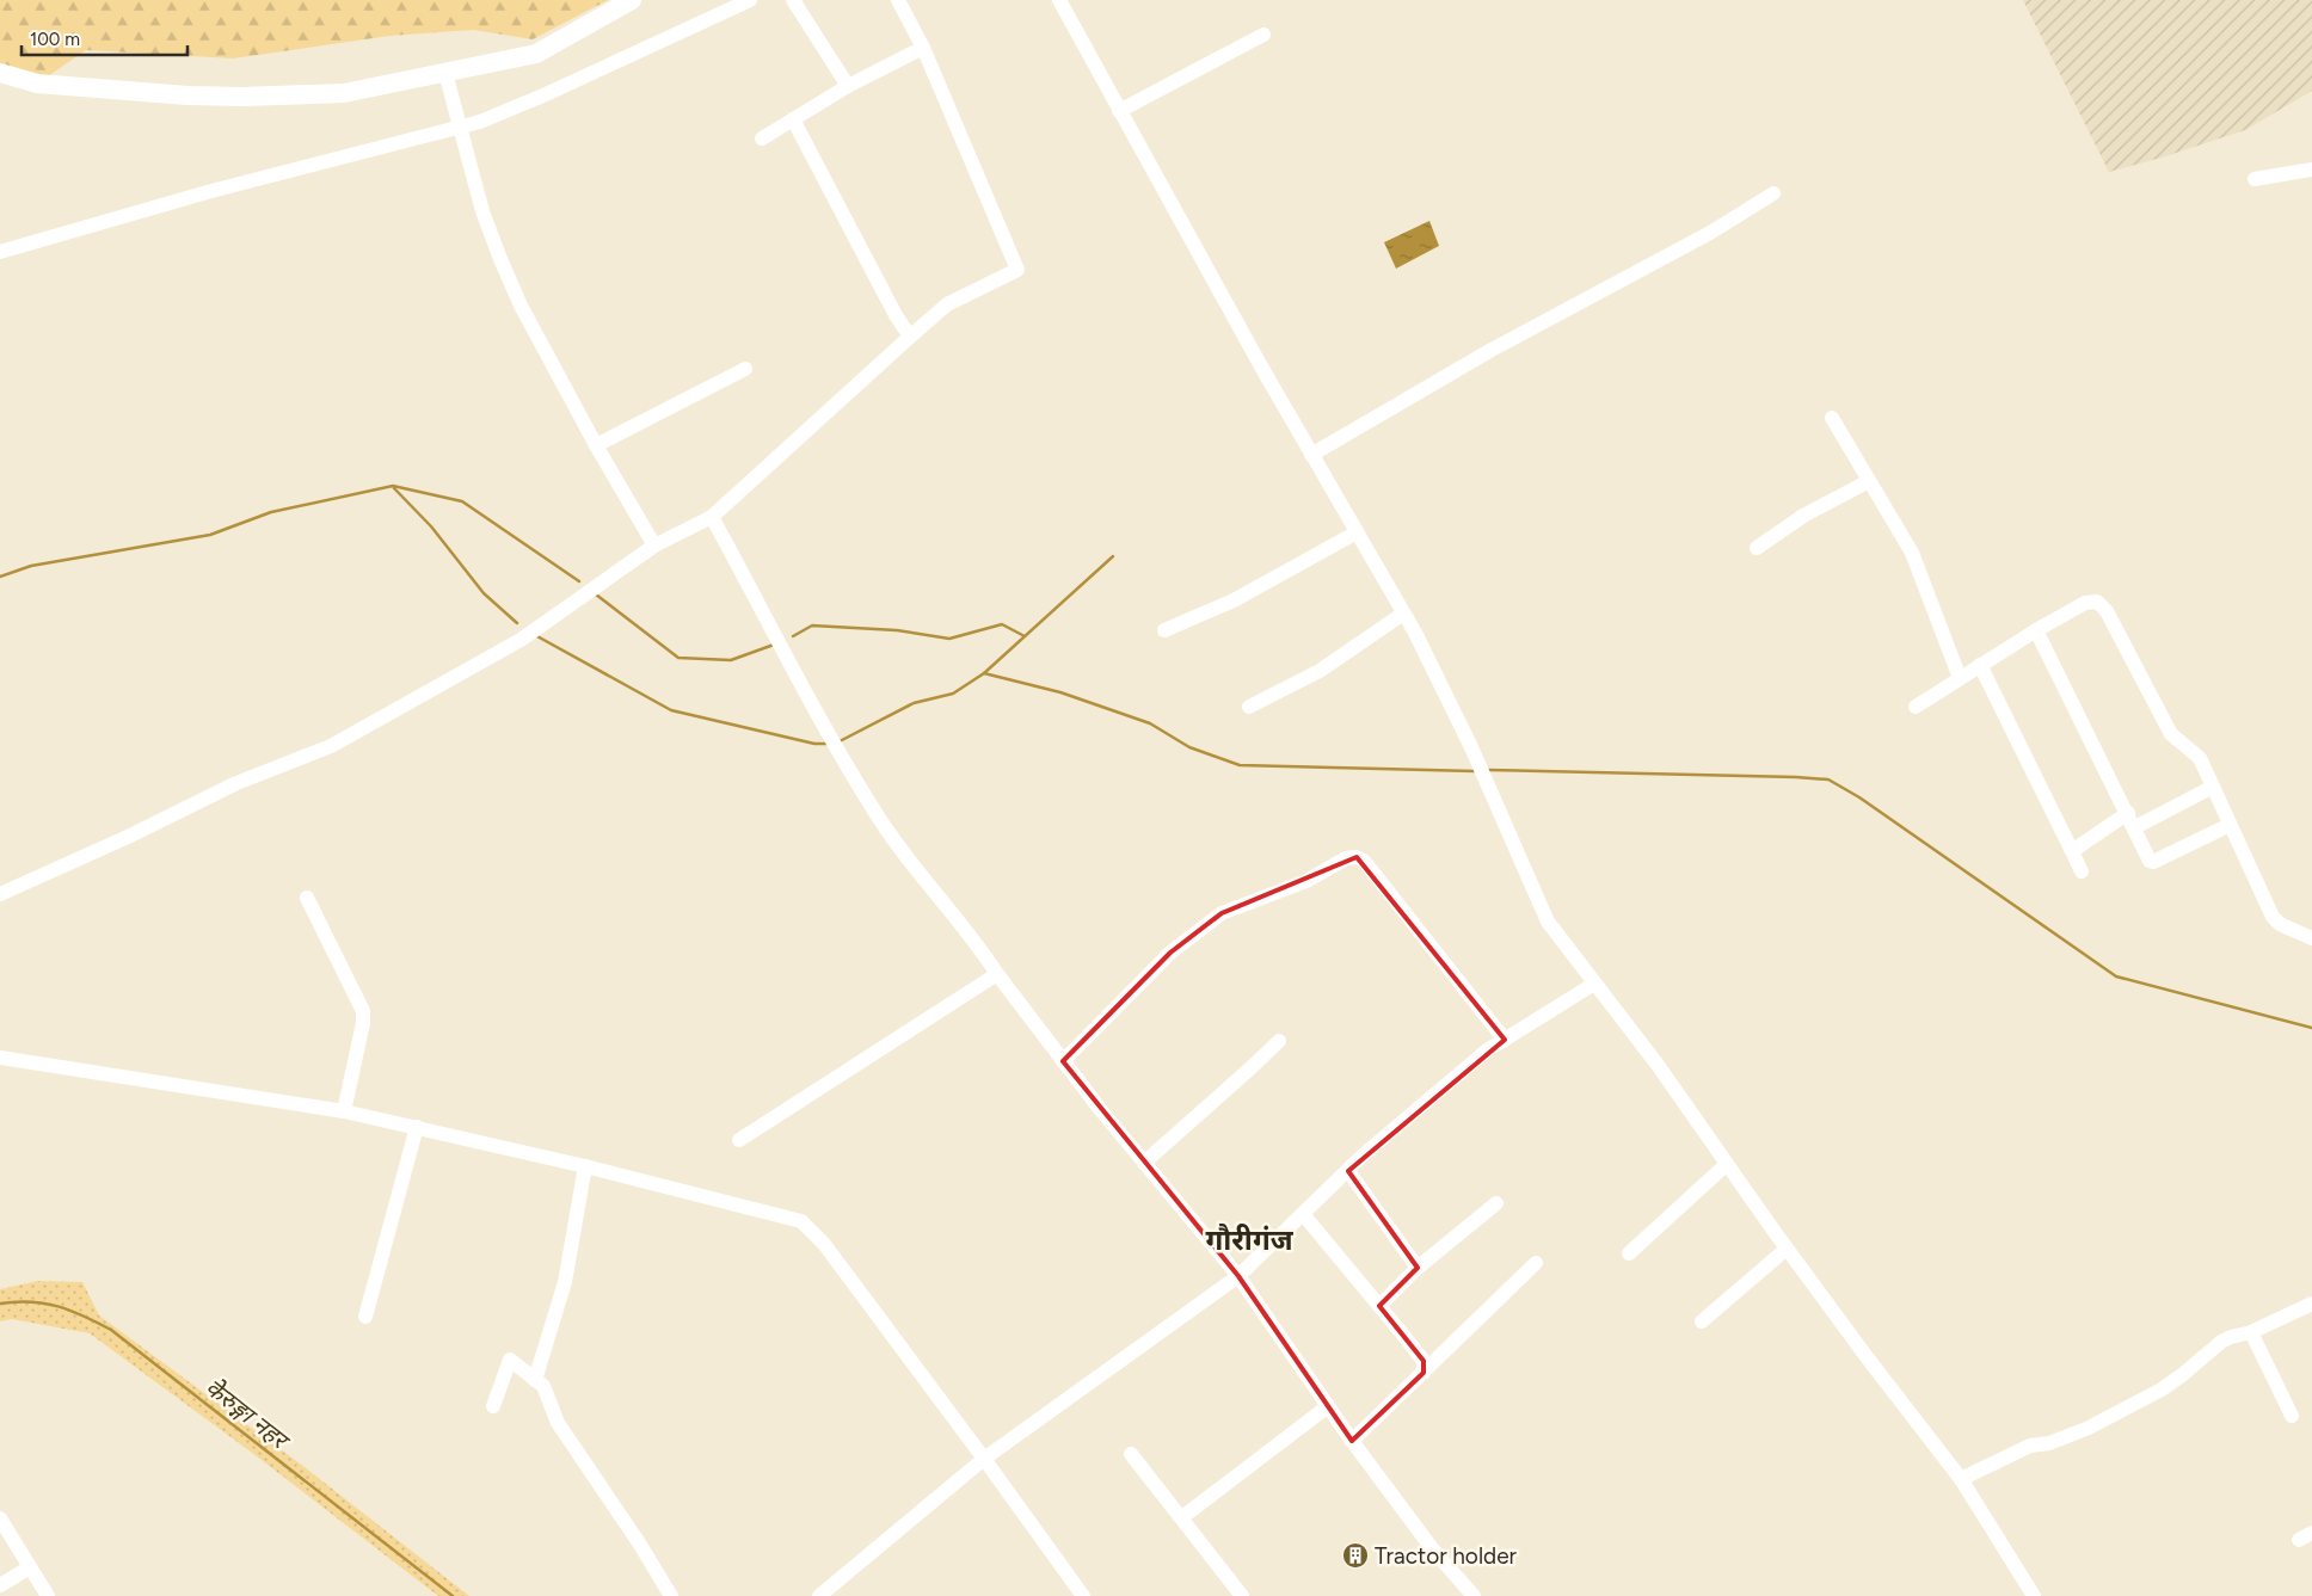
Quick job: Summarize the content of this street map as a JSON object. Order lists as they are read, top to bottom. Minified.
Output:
{"districts":["गौरीगंज"],"water":["केेरुङ्गा नहर"],"places":{"building":["Tractor holder"]},"scale_bar":"100 m"}
